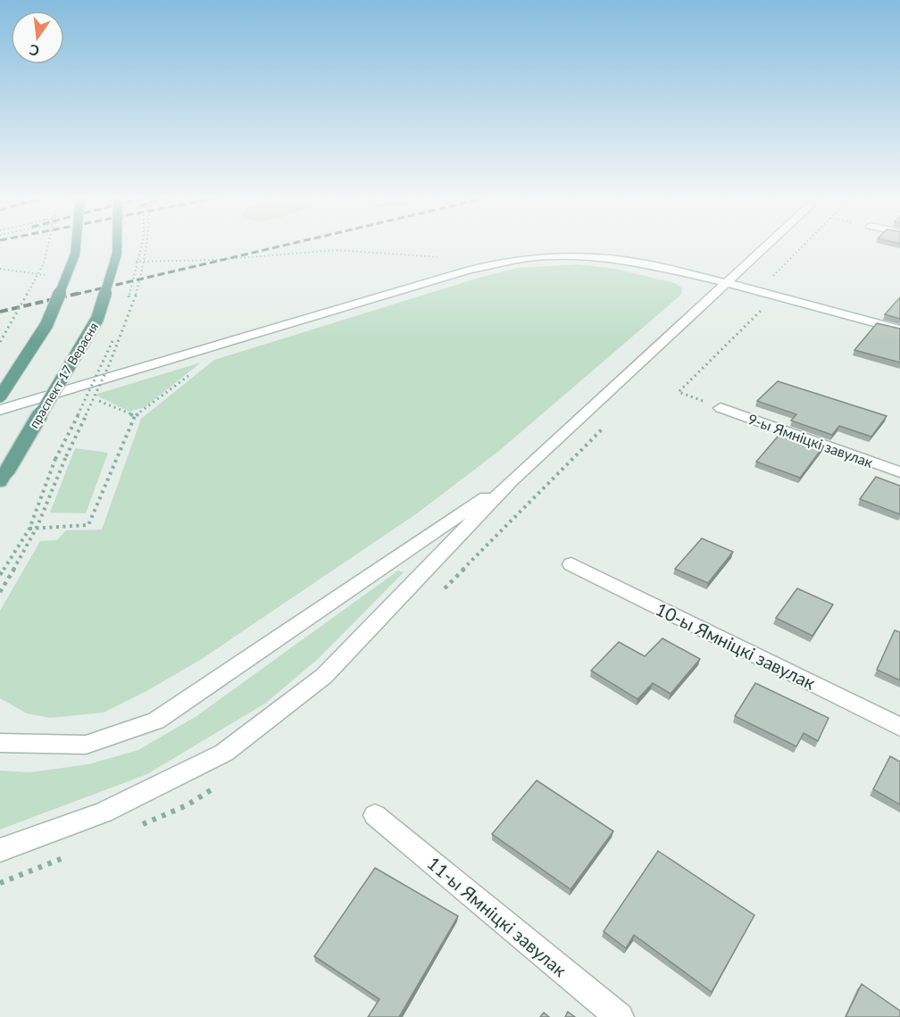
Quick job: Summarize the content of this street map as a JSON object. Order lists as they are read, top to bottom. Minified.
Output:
{"streets":{"main road":["праспект 17 Верасня","9-ы Ямніцкі завулак","10-ы Ямніцкі завулак","11-ы Ямніцкі завулак"]},"north":"bottom"}
